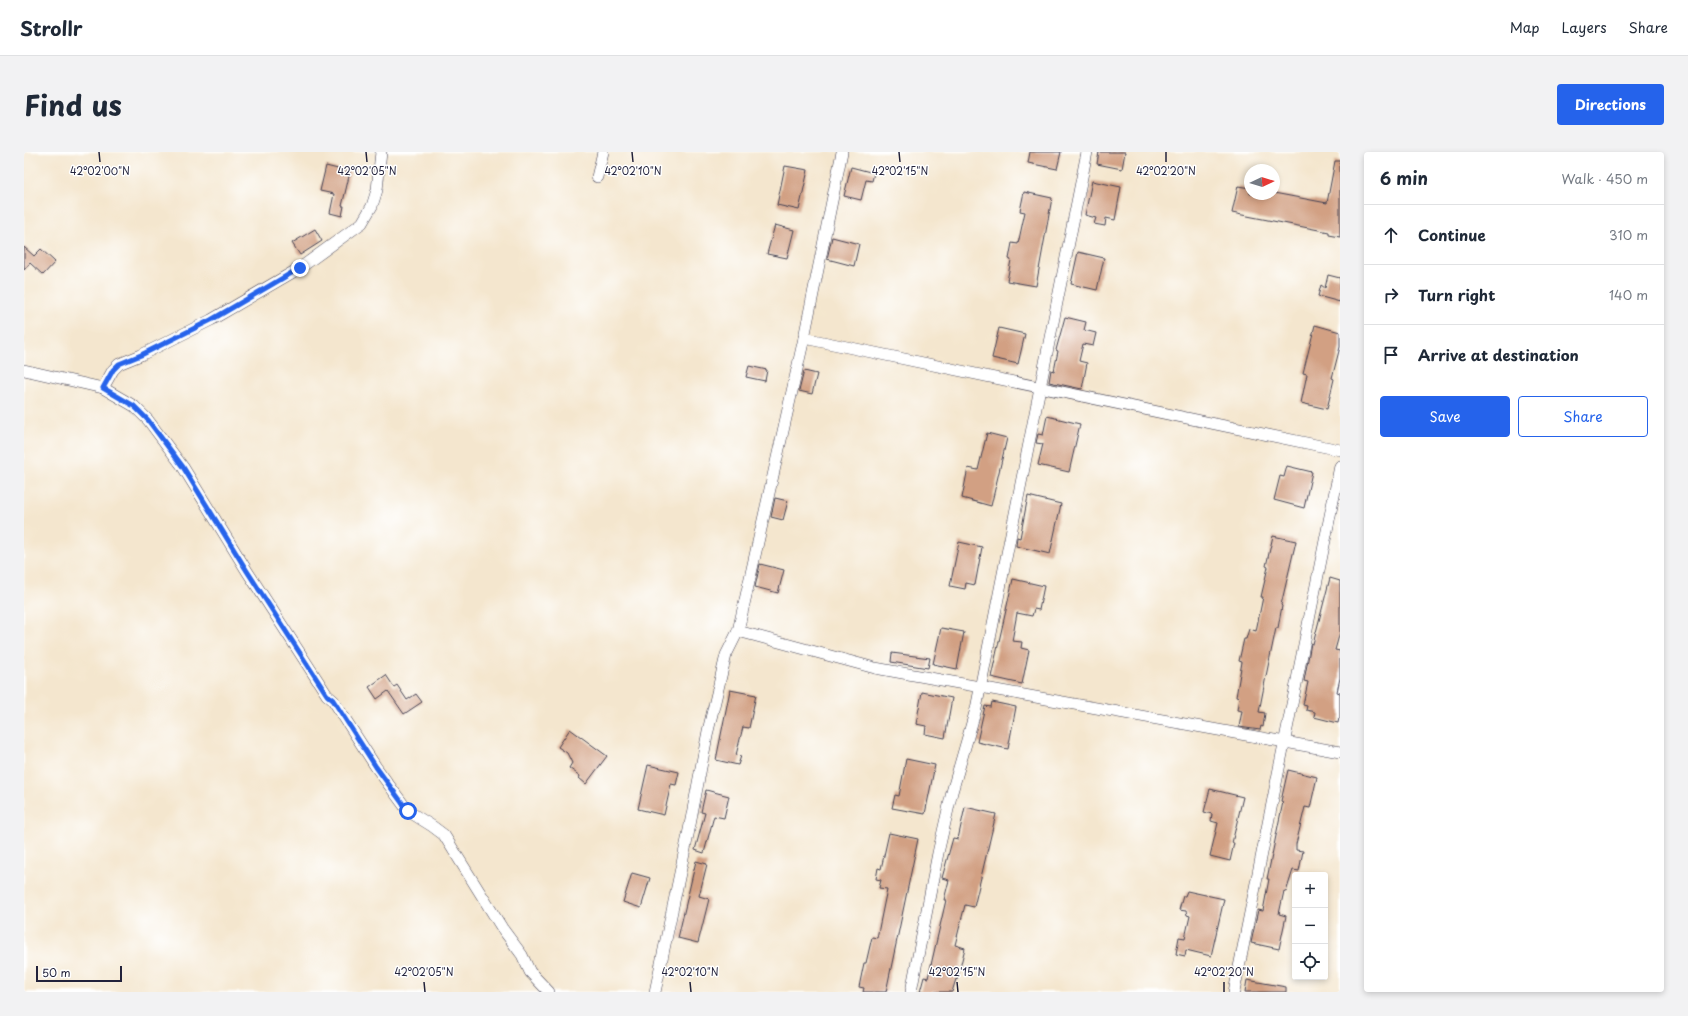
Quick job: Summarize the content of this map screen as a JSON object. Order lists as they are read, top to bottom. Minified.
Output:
{"scale_bar":"50 m","north":"right","page":{"header":"Strollr","nav":["Map","Layers","Share"],"title":"Find us","buttons":["Directions",["Save","Share"]],"heading":["6 min","Walk · 450 m"],"list":[["Continue","310 m"],["Turn right","140 m"],"Arrive at destination"],"map_buttons":["+","−"],"scale":"50 m"},"coordinates":["42°02'00\"N","42°02'05\"N","42°02'10\"N","42°02'15\"N","42°02'20\"N"]}
